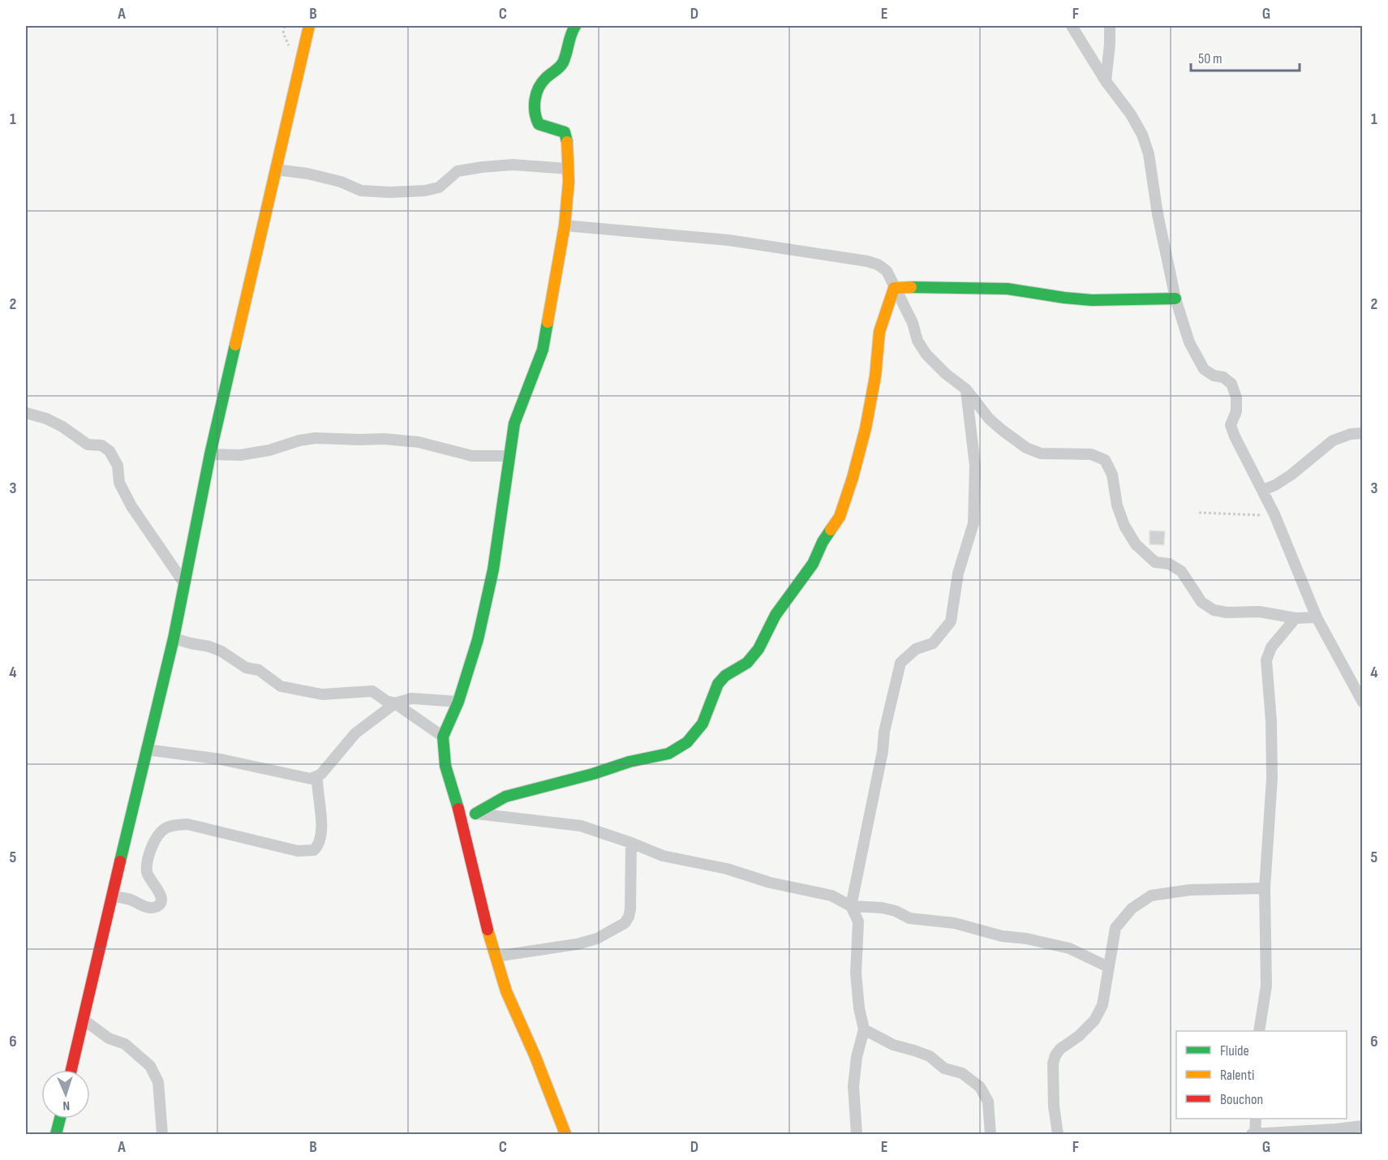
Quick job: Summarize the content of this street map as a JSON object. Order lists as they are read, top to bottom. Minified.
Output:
{"legend":["Fluide","Ralenti","Bouchon"],"scale_bar":"50 m","north":"bottom","grid":{"columns":["A","B","C","D","E","F","G"],"rows":["1","2","3","4","5","6"]}}
